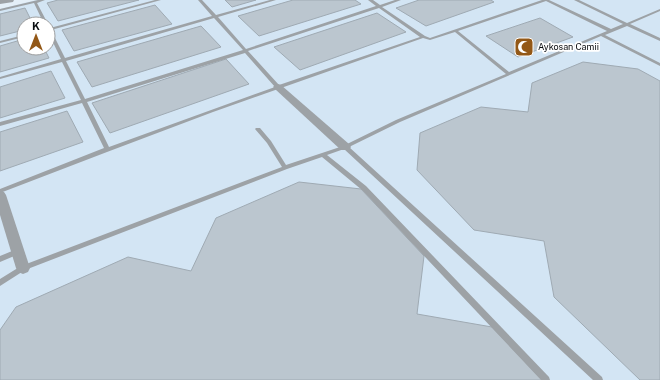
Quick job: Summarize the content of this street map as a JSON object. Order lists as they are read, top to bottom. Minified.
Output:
{"places":{"mosque":["Aykosan Camii"]},"north":"top"}
